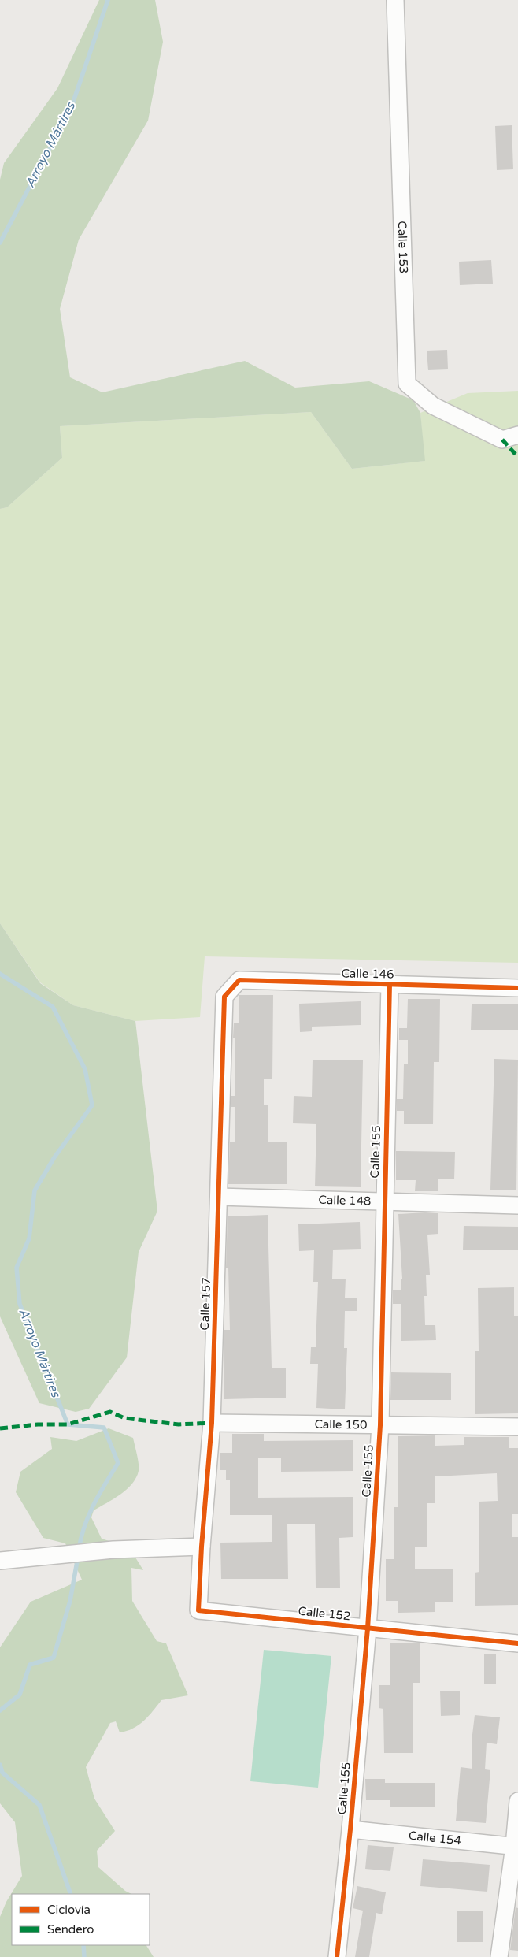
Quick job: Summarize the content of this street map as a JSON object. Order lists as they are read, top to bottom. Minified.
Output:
{"streets":{"street":["Calle 153","Calle 146","Calle 155","Calle 148","Calle 157","Calle 150","Calle 152","Calle 154"]},"crossings":[["Calle 146","Calle 155"],["Calle 146","Calle 157"],["Calle 155","Calle 148"],["Calle 155","Calle 150"],["Calle 155","Calle 152"],["Calle 155","Calle 154"],["Calle 148","Calle 157"],["Calle 157","Calle 150"],["Calle 157","Calle 152"]],"water":["Arroyo Mártires"],"legend":["Ciclovía","Sendero"]}
